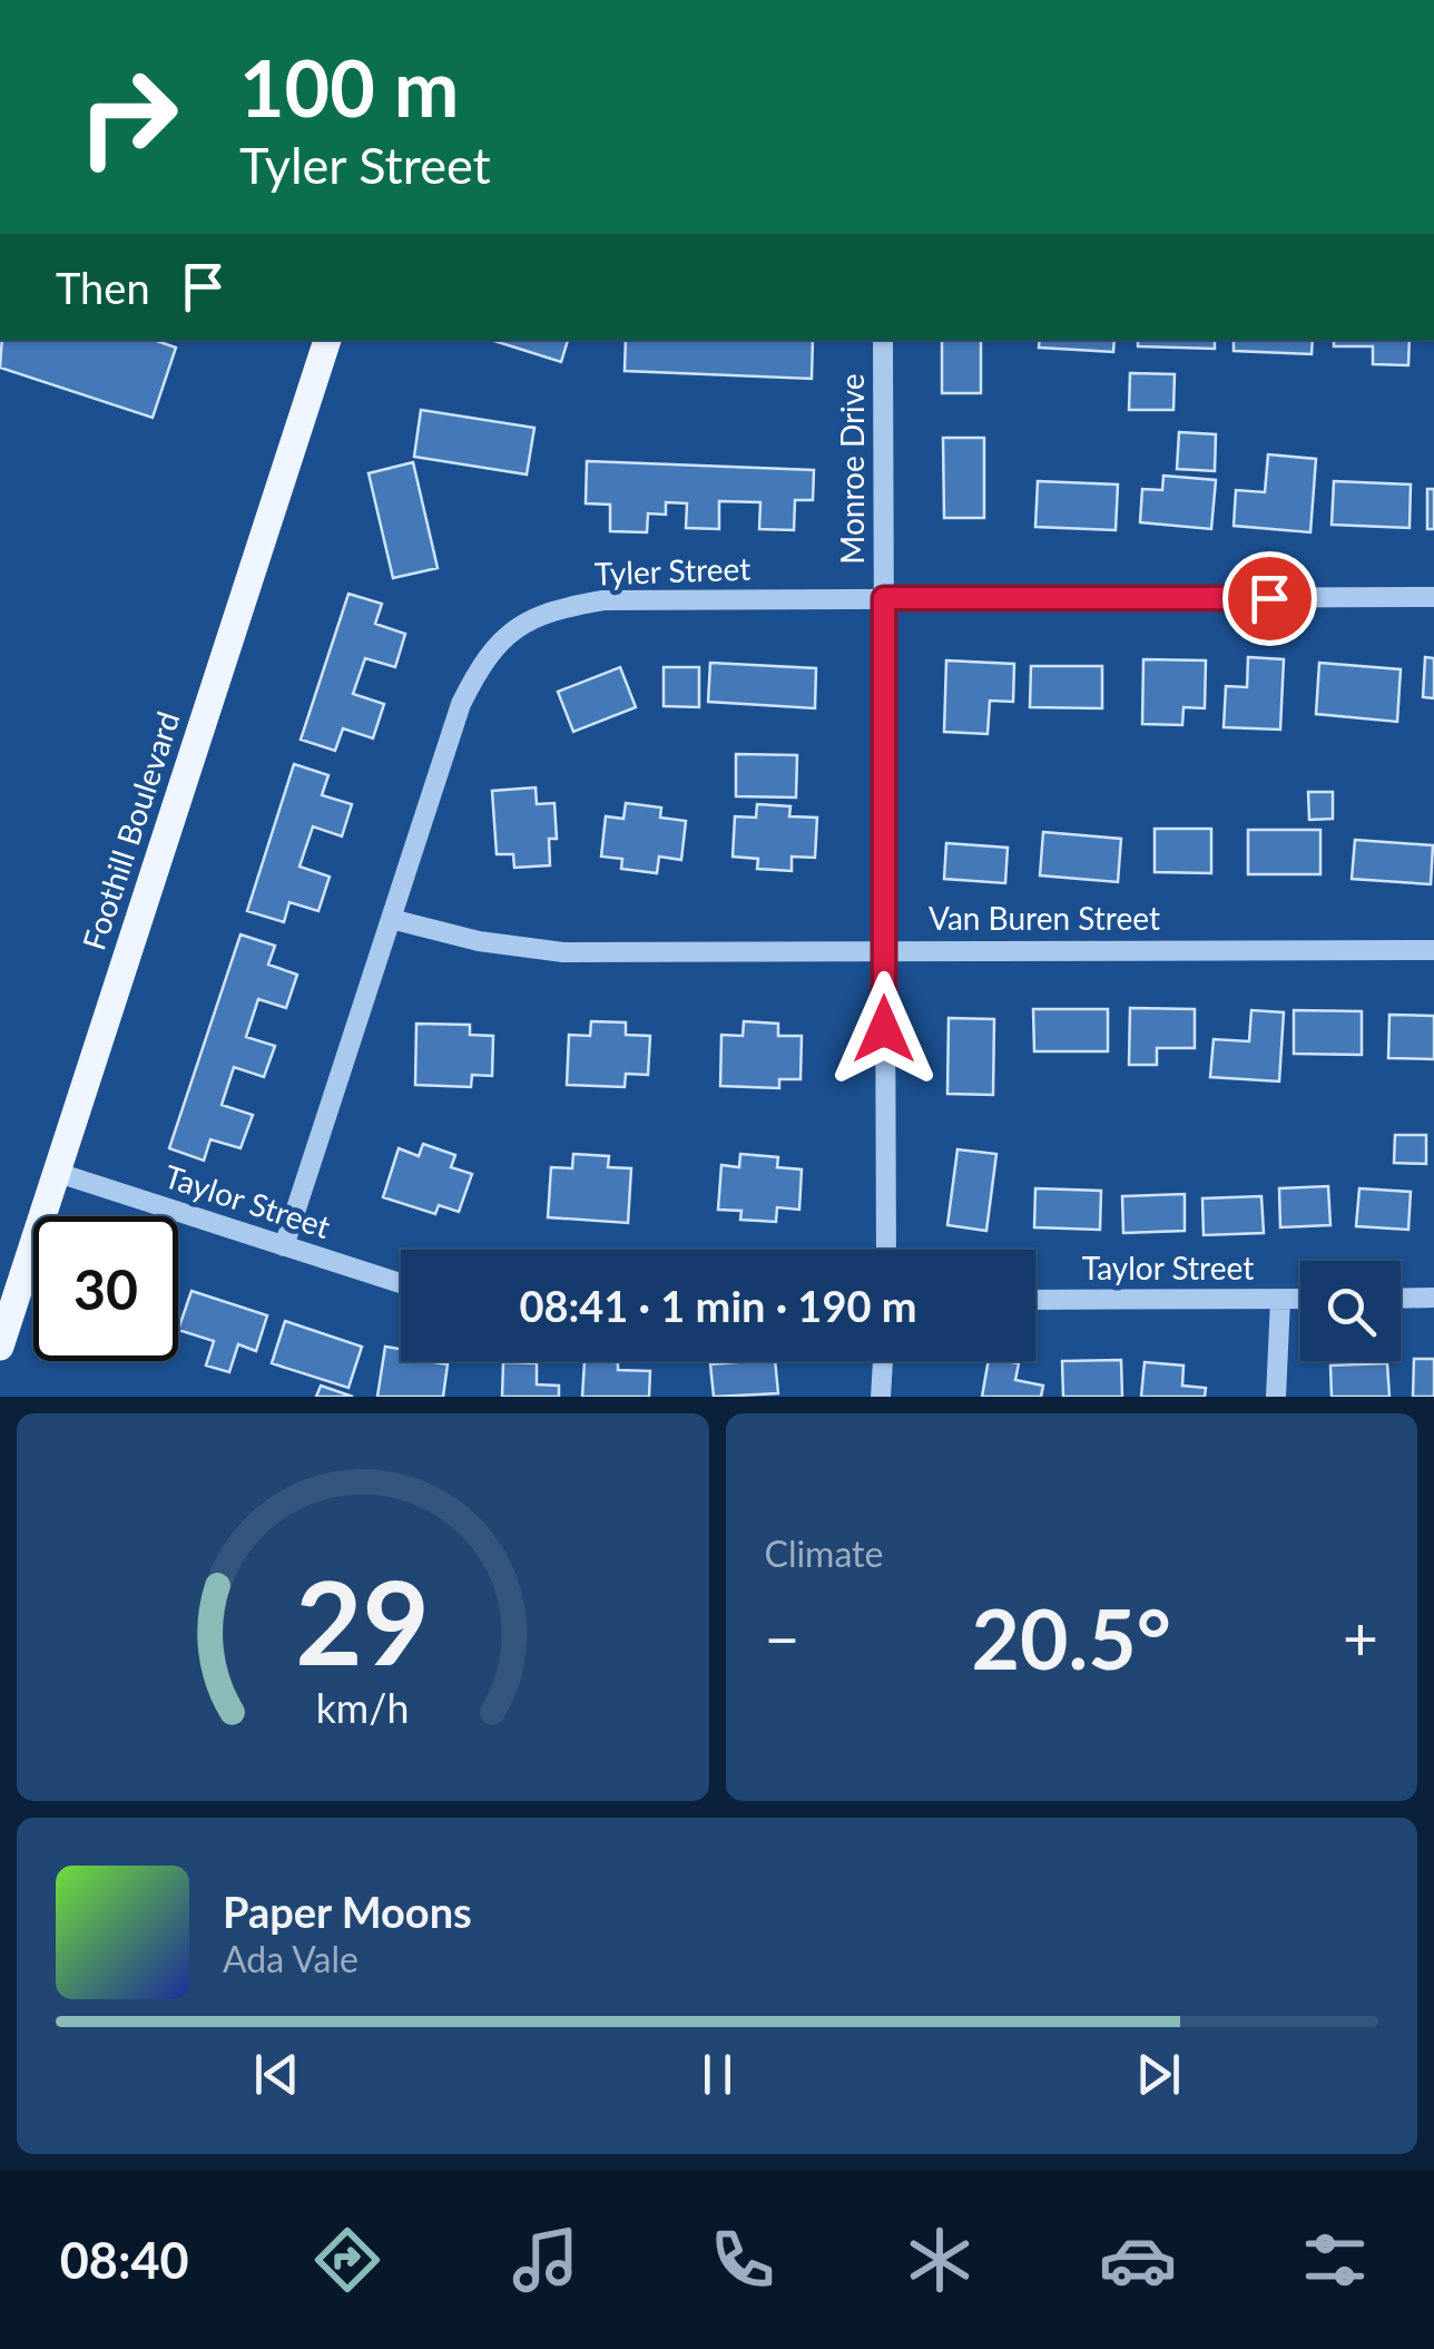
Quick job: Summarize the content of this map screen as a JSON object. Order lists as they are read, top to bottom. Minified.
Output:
{"streets":{"main road":["Foothill Boulevard"],"street":["Monroe Drive","Tyler Street","Van Buren Street","Taylor Street"]},"crossings":[["Monroe Drive","Tyler Street"],["Monroe Drive","Van Buren Street"],["Tyler Street","Van Buren Street"],["Tyler Street","Taylor Street"],["Foothill Boulevard","Taylor Street"]],"page":{"turn":["100 m","Tyler Street"],"then":"Then","limit":"30","trip":"08:41 · 1 min · 190 m","tile":"Climate","heat":["−","20.5°","+"],"song":["Paper Moons","Ada Vale"],"tabs":"08:40","gauge":["29","km/h"]}}
